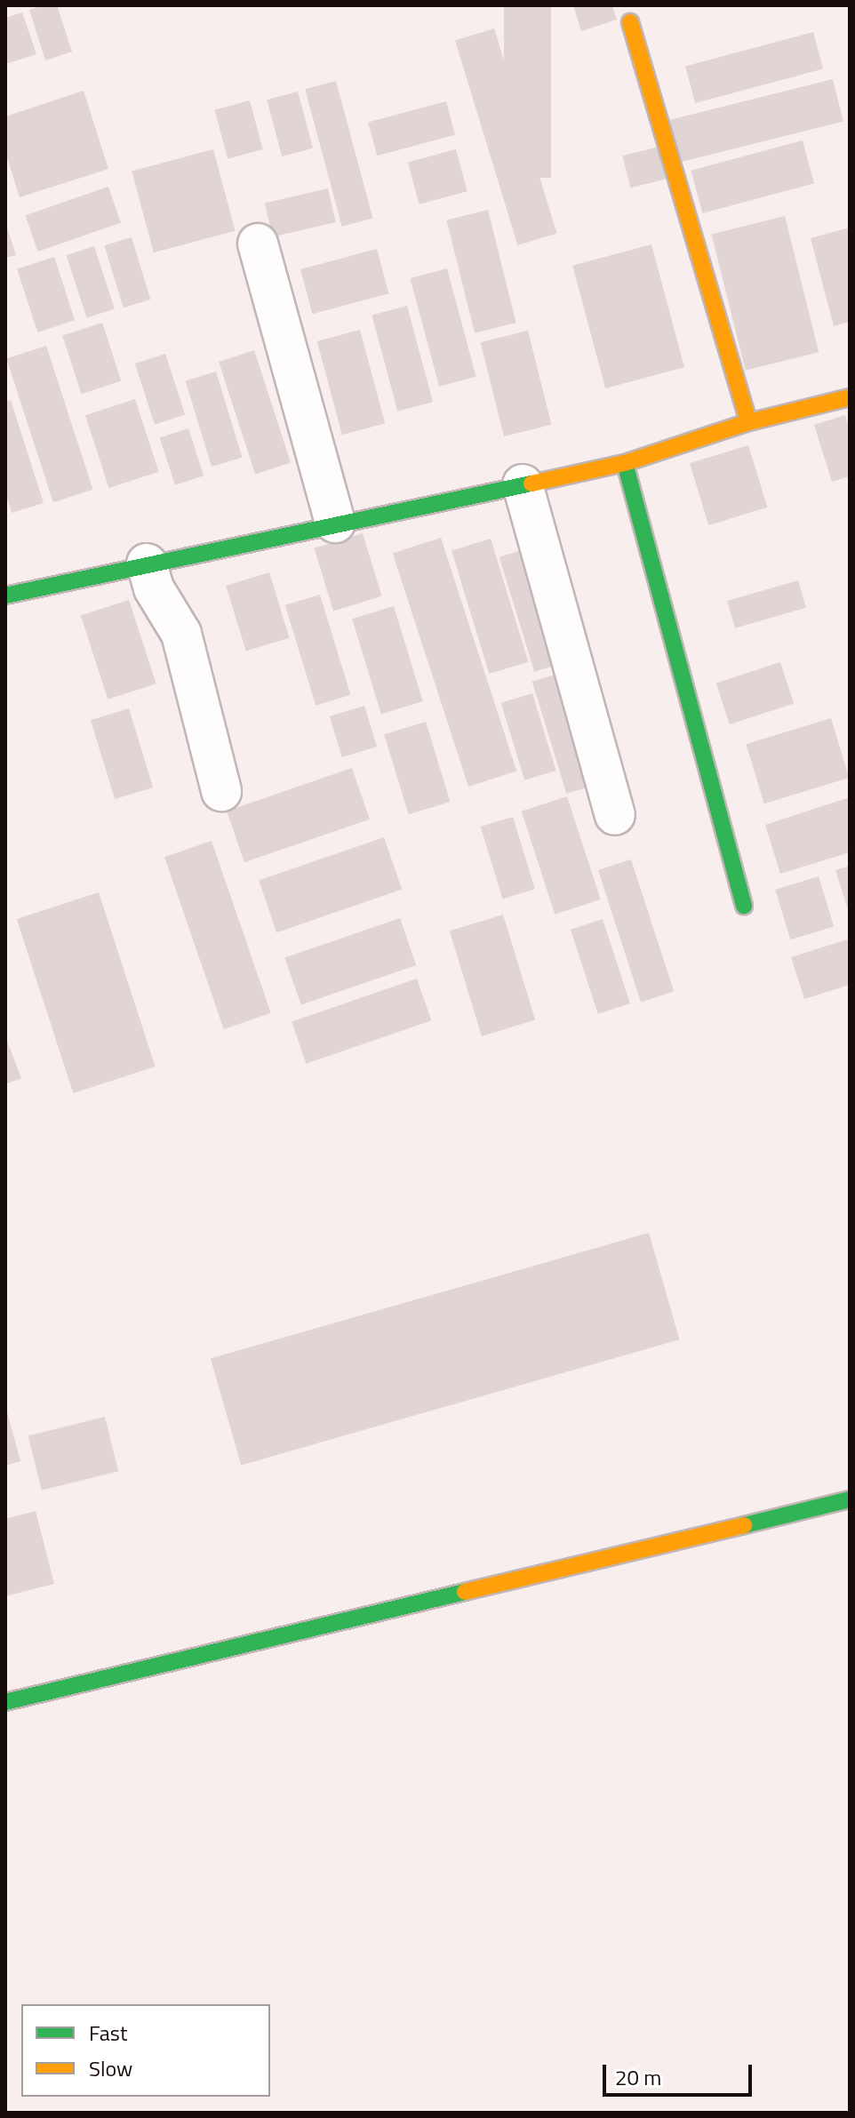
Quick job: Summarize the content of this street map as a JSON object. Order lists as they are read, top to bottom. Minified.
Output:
{"legend":["Fast","Slow"],"scale_bar":"20 m"}
